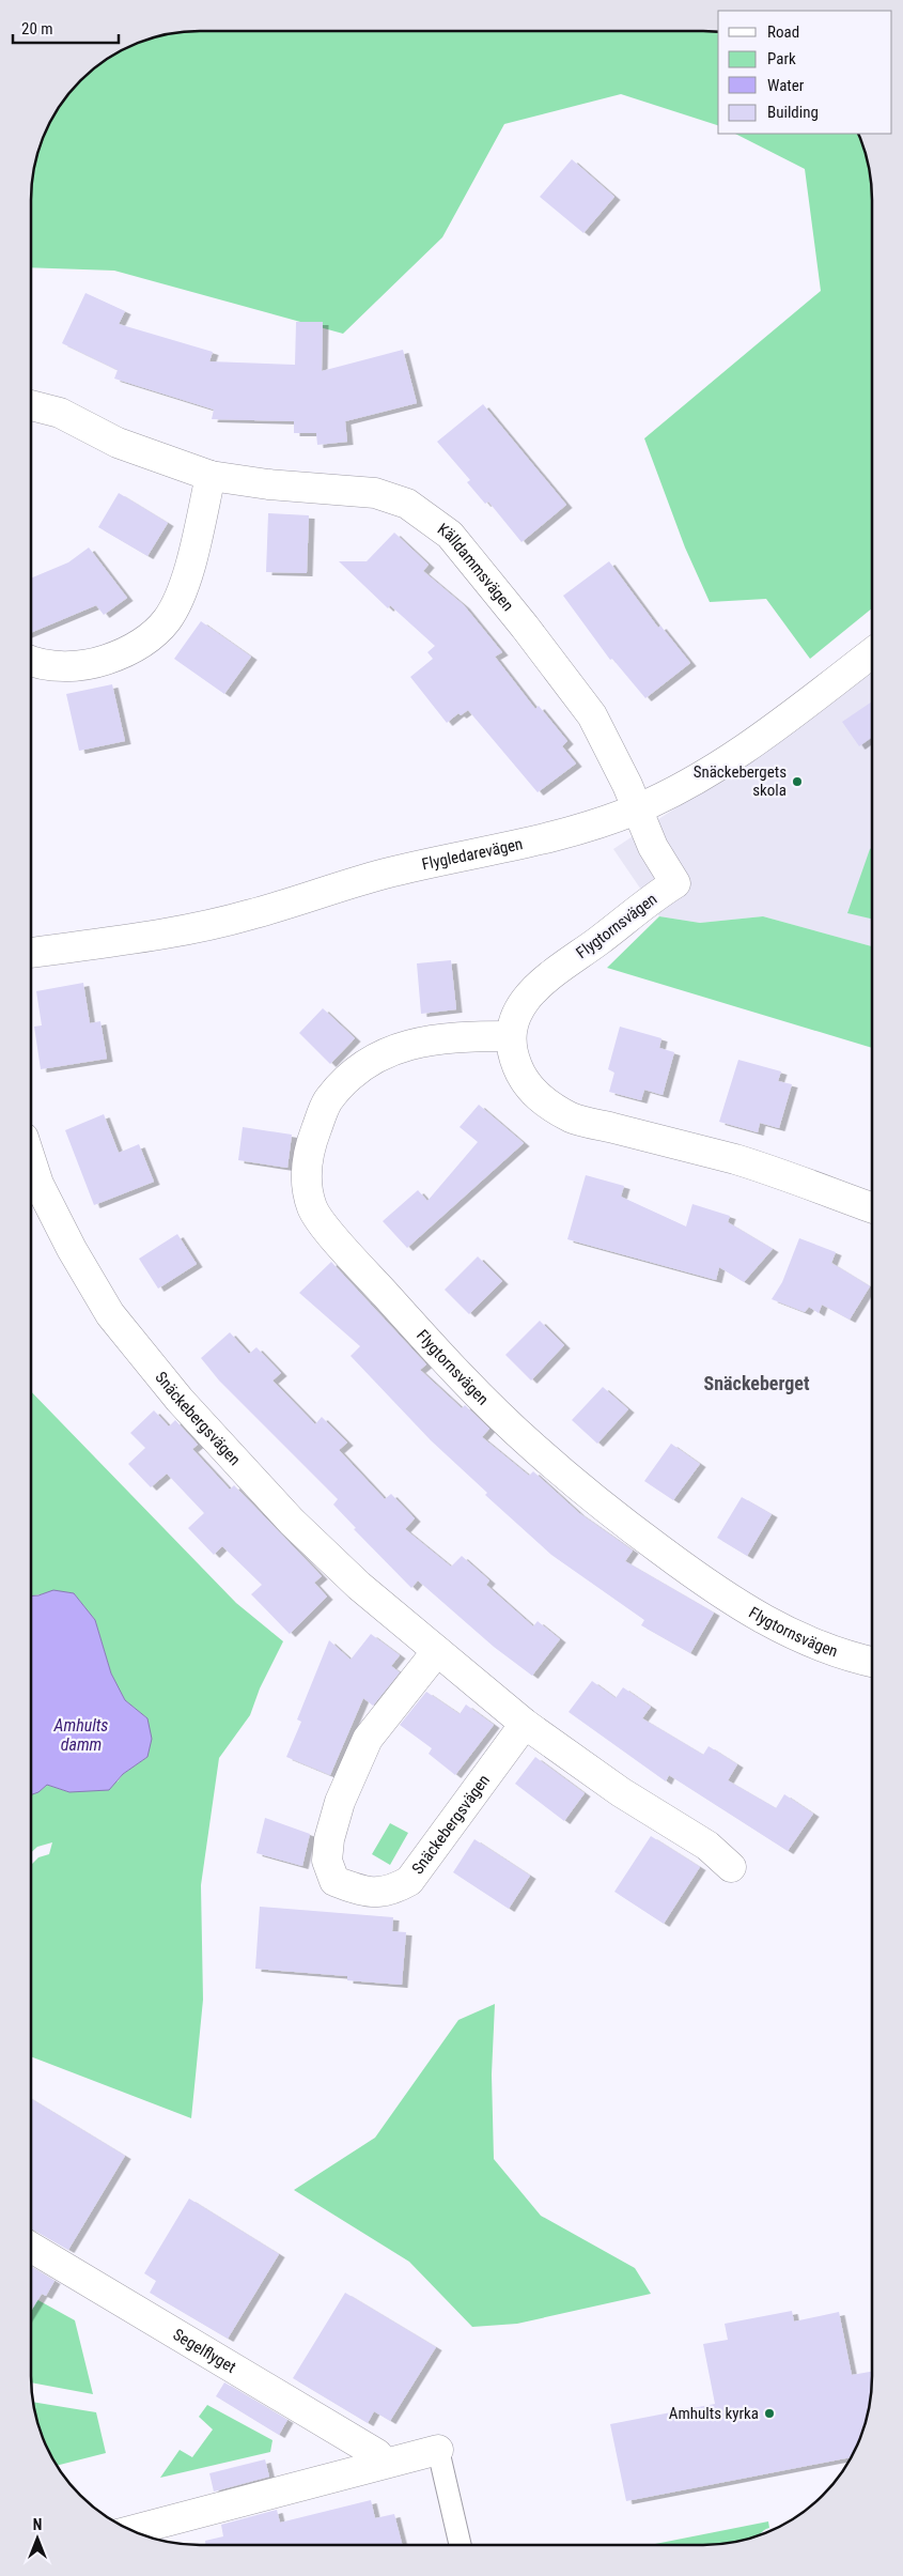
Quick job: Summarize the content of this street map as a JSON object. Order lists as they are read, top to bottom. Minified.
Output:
{"streets":{"street":["Källdammsvägen","Flygledarevägen","Flygtornsvägen","Snäckebergsvägen","Segelflyget"]},"crossings":[["Källdammsvägen","Flygledarevägen"],["Källdammsvägen","Flygtornsvägen"],["Flygledarevägen","Flygtornsvägen"]],"districts":["Snäckeberget"],"water":["Amhults damm"],"places":["Snäckebergets skola","Amhults kyrka"],"legend":["Road","Park","Water","Building"],"scale_bar":"20 m","north":"top"}
